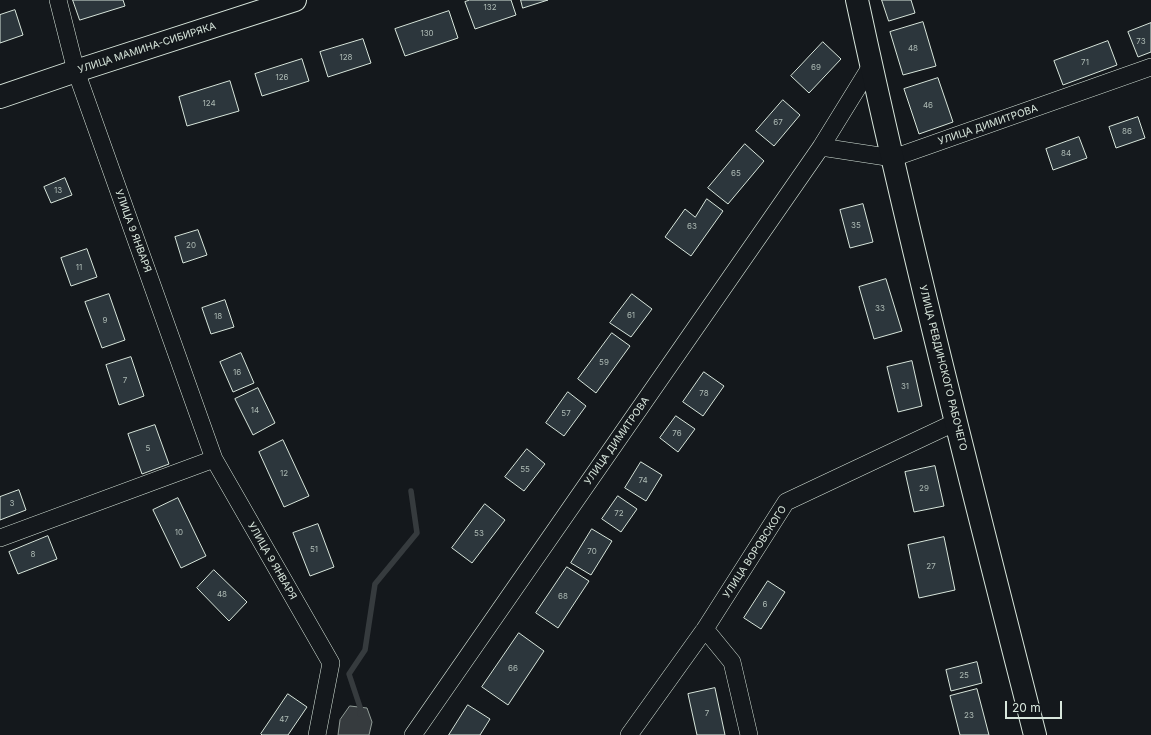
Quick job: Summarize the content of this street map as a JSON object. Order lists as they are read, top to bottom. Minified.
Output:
{"streets":{"street":["УЛИЦА МАМИНА-СИБИРЯКА","УЛИЦА ДИМИТРОВА","УЛИЦА 9 ЯНВАРЯ","УЛИЦА РЕВДИНСКОГО РАБОЧЕГО","УЛИЦА ВОРОВСКОГО"]},"crossings":[["УЛИЦА МАМИНА-СИБИРЯКА","УЛИЦА 9 ЯНВАРЯ"],["УЛИЦА ДИМИТРОВА","УЛИЦА РЕВДИНСКОГО РАБОЧЕГО"],["УЛИЦА РЕВДИНСКОГО РАБОЧЕГО","УЛИЦА ВОРОВСКОГО"]],"house_numbers":["132","130","73","48","128","71","69","126","124","46","67","86","84","65","13","35","63","20","11","33","61","18","9","59","16","7","31","78","14","57","76","5","55","12","74","29","3","72","10","53","51","70","8","27","48","68","6","66","25","7","23","47"],"scale_bar":"20 m"}
